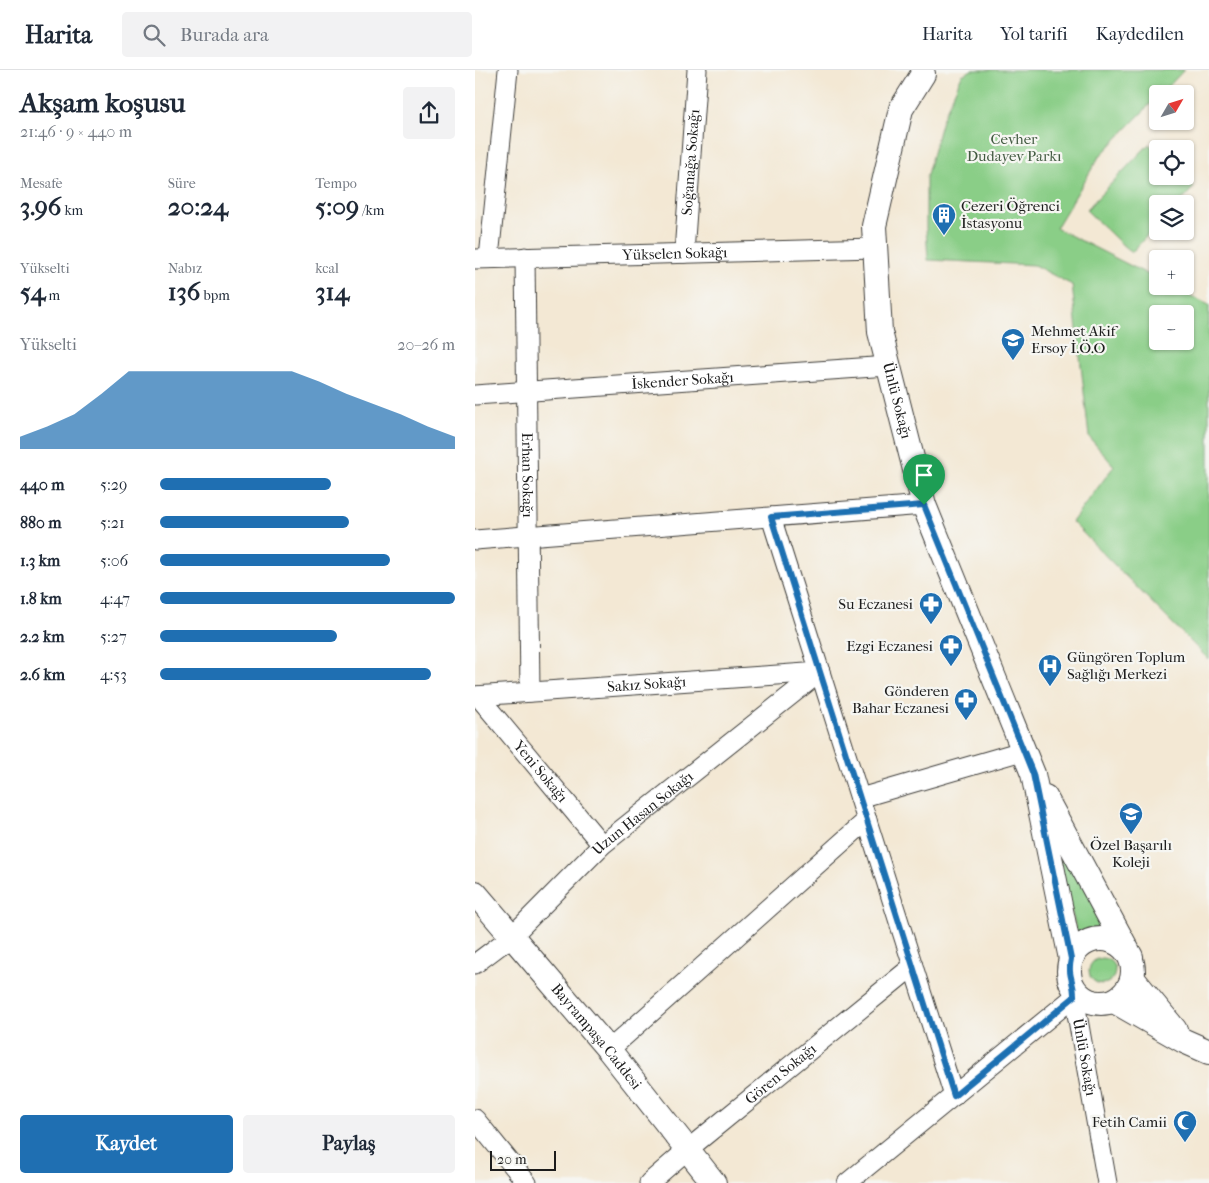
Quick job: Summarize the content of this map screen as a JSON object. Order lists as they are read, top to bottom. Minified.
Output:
{"streets":{"street":["Soğanağa Sokağı","Yükselen Sokağı","İskender Sokağı","Ünlü Sokağı","Erhan Sokağı","Sakız Sokağı","Yeni Sokağı","Uzun Hasan Sokağı","Bayrampaşa Caddesi","Gören Sokağı"]},"crossings":[["Soğanağa Sokağı","Yükselen Sokağı"],["Yükselen Sokağı","Ünlü Sokağı"],["Yükselen Sokağı","Erhan Sokağı"],["İskender Sokağı","Ünlü Sokağı"],["İskender Sokağı","Erhan Sokağı"],["Erhan Sokağı","Sakız Sokağı"],["Sakız Sokağı","Yeni Sokağı"],["Sakız Sokağı","Uzun Hasan Sokağı"],["Yeni Sokağı","Uzun Hasan Sokağı"],["Uzun Hasan Sokağı","Bayrampaşa Caddesi"],["Bayrampaşa Caddesi","Gören Sokağı"]],"parks":["Cevher Dudayev Parkı"],"places":{"building":["Cezeri Öğrenci İstasyonu"],"school or university":["Mehmet Akif Ersoy İ.Ö.O","Özel Başarılı Koleji"],"pharmacy":["Su Eczanesi","Ezgi Eczanesi","Gönderen Bahar Eczanesi"],"hospital":["Güngören Toplum Sağlığı Merkezi"],"mosque":["Fetih Camii"]},"scale_bar":"20 m","north":"top right","page":{"header":"Harita","search":"Burada ara","nav":["Harita","Yol tarifi","Kaydedilen"],"heading":["Akşam koşusu","21:46 · 9 × 440 m"],"map_buttons":["+","−"],"stats":[["Mesafe","3.96 km"],["Süre","20:24"],["Tempo","5:09 /km"],["Yükselti","54 m"],["Nabız","136 bpm"],["kcal","314"]],"chart":["Yükselti","20–26 m"],"list":[{"name":"440 m","note":"5:29"},{"name":"880 m","note":"5:21"},{"name":"1.3 km","note":"5:06"},{"name":"1.8 km","note":"4:47"},{"name":"2.2 km","note":"5:27"},{"name":"2.6 km","note":"4:53"}],"buttons":["Kaydet","Paylaş"],"scale":"20 m"}}
